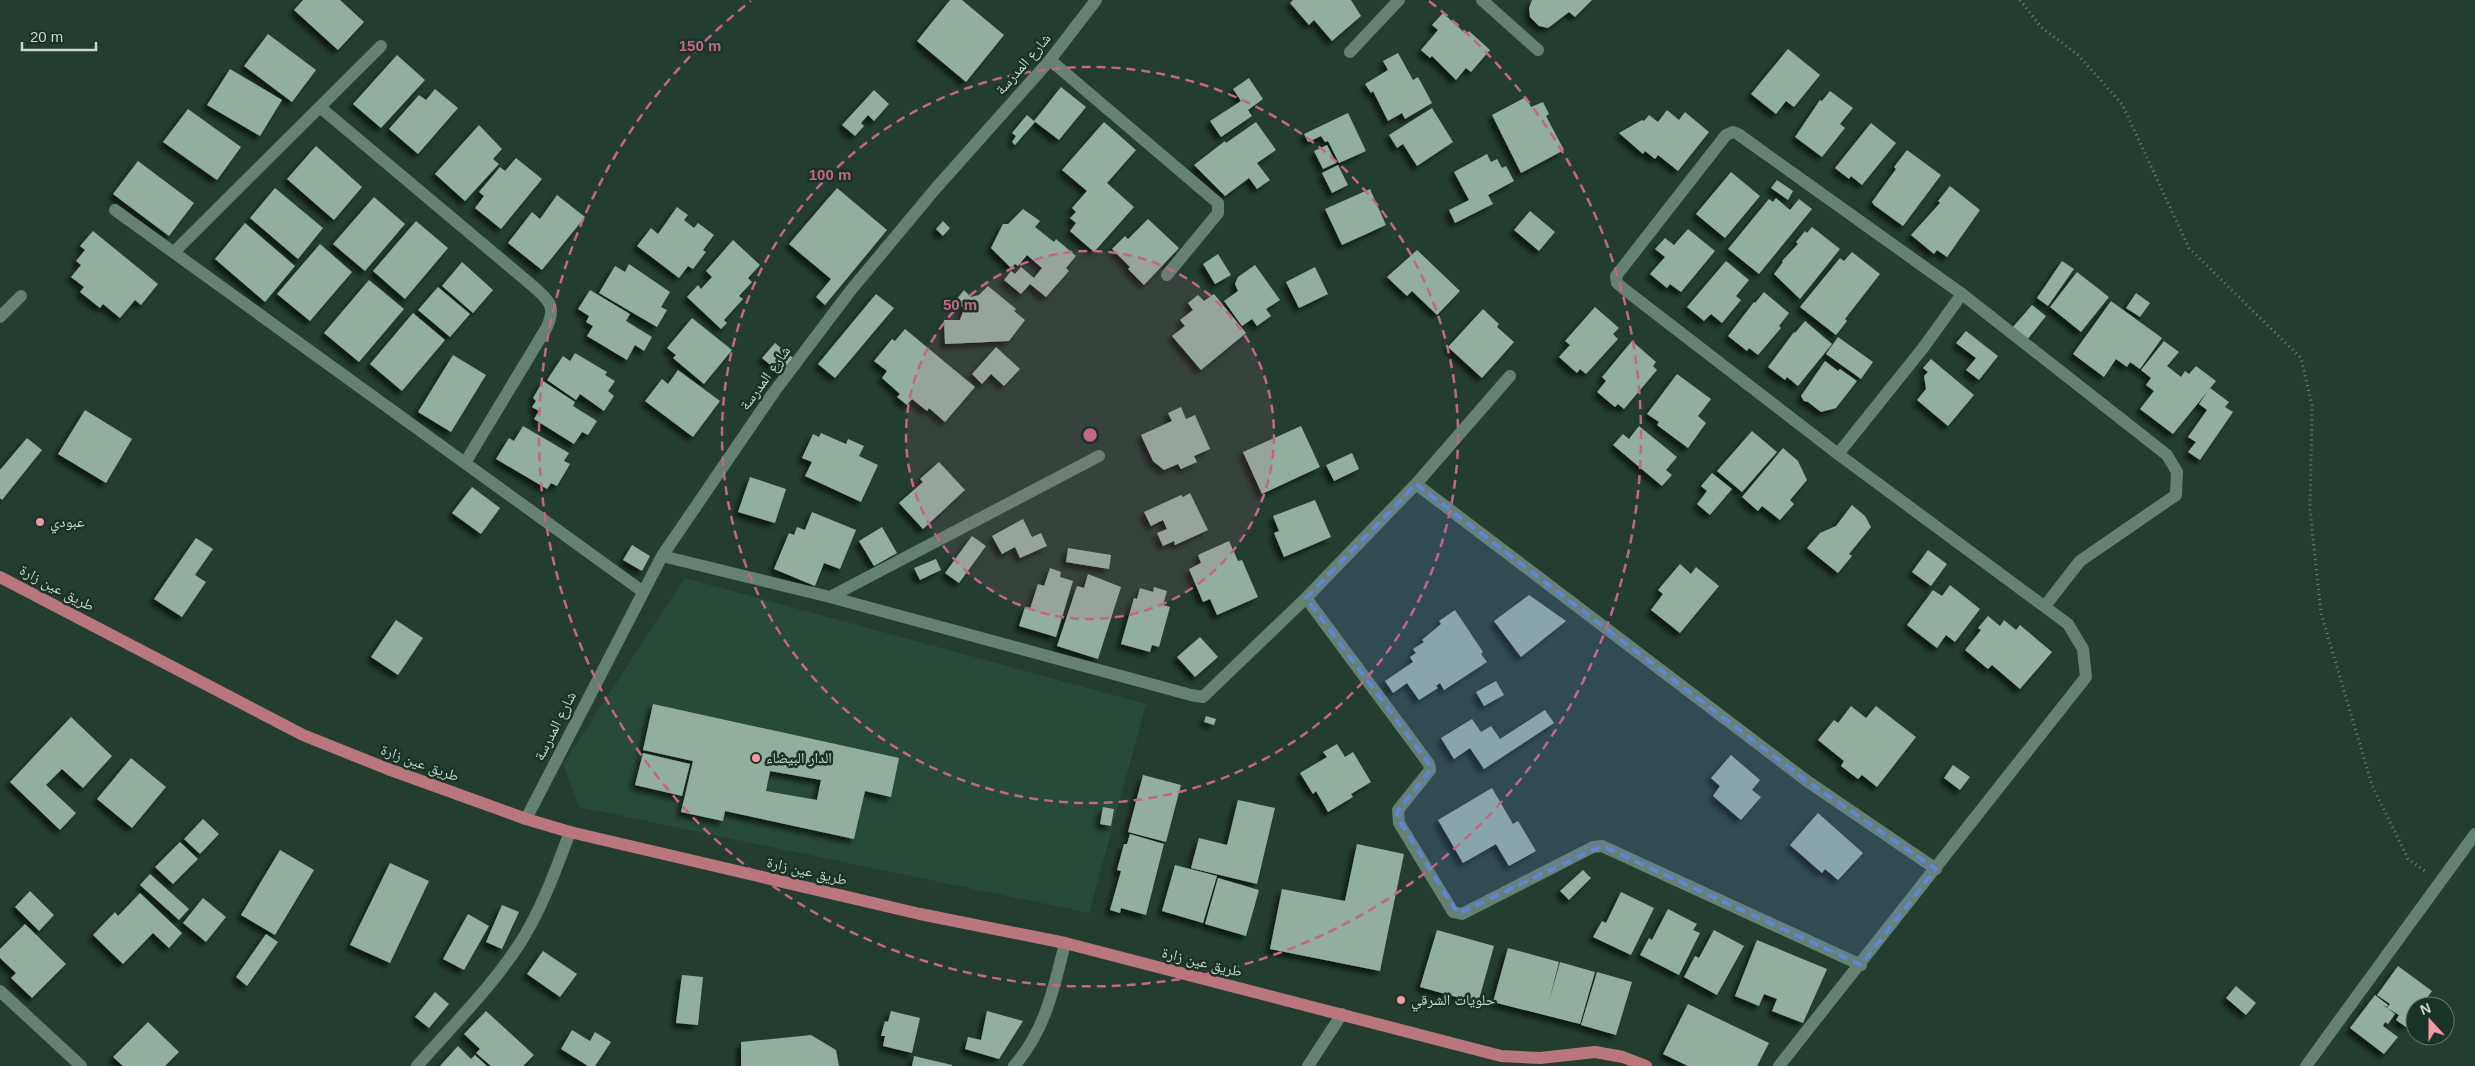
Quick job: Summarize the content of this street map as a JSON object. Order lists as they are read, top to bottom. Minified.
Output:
{"streets":{"main road":["طريق عين زارة"],"street":["شارع المدرسة"]},"crossings":[["شارع المدرسة","طريق عين زارة"]],"places":["عبودي","الدار البيضاء","حلويات الشرقي"],"scale_bar":"20 m","north":"top","rings":["150 m","100 m","50 m"]}
